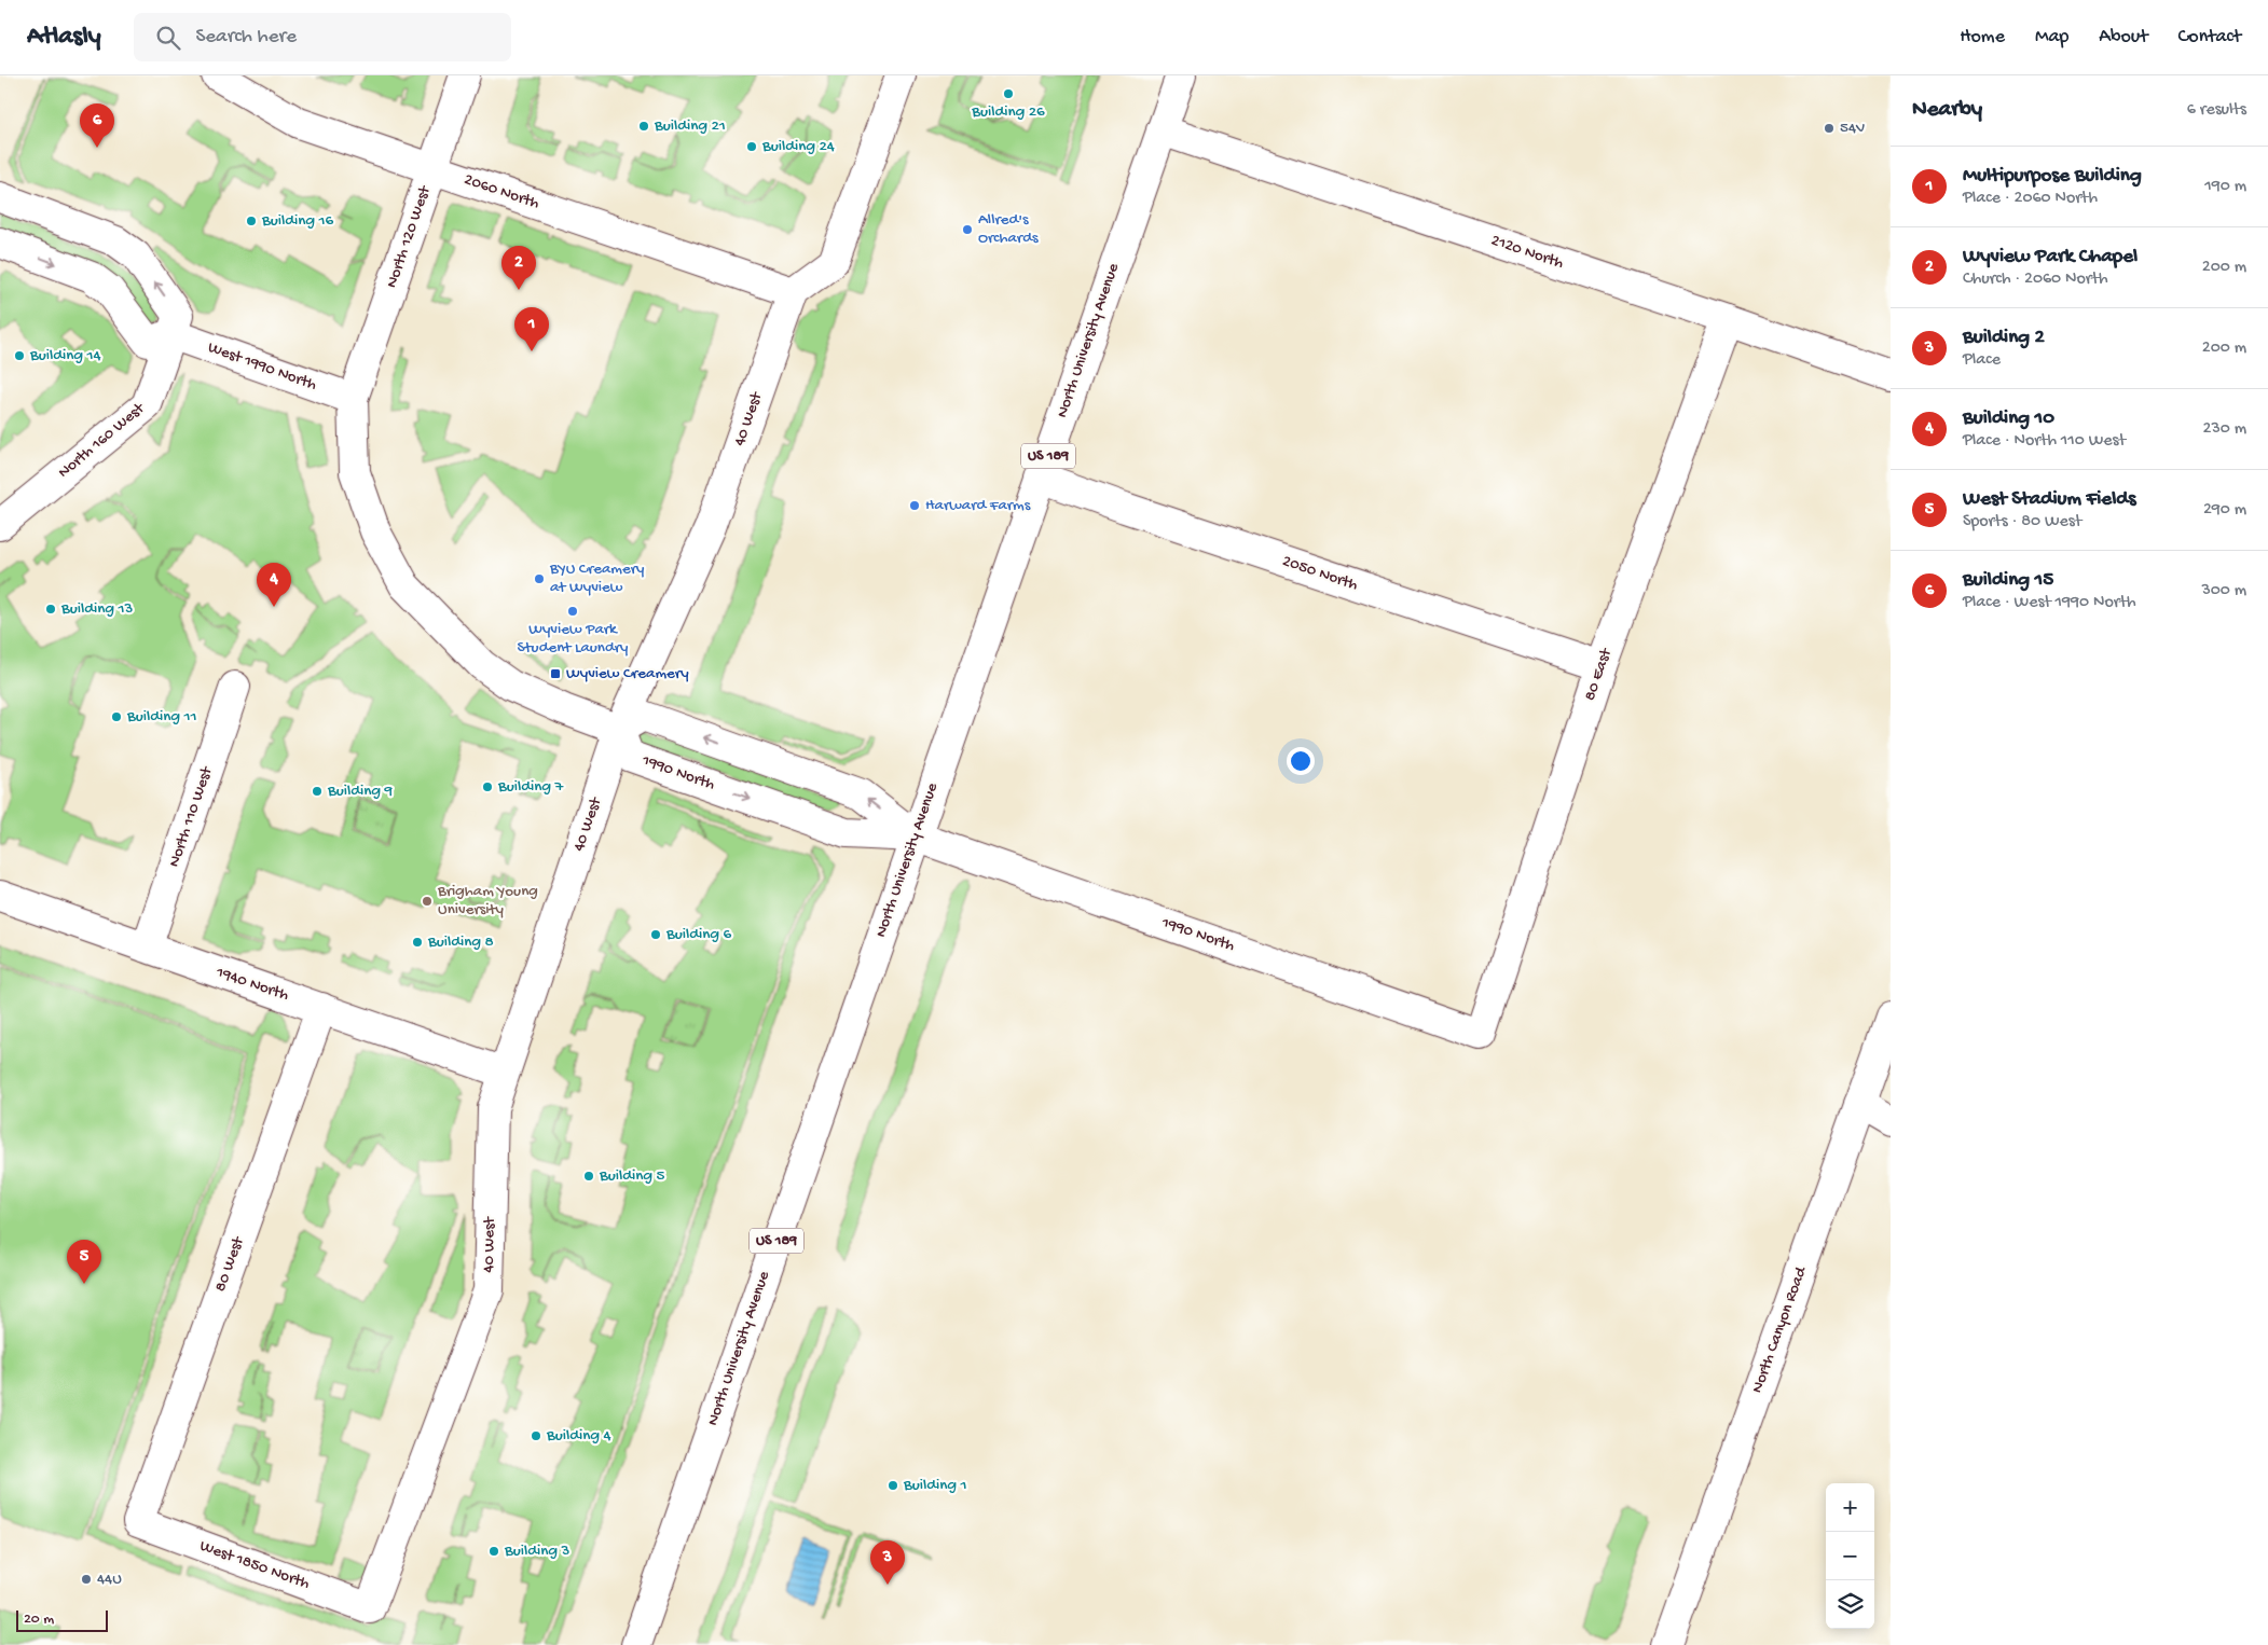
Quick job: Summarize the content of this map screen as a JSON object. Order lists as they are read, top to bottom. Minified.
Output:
{"streets":{"main road":["2060 North","North 120 West","2120 North","North University Avenue","West 1990 North","40 West","North 160 West","US 189","2050 North","80 East","1990 North","North 110 West","1940 North","80 West","North Canyon Road","West 1850 North"]},"crossings":[["2060 North","North 120 West"],["2060 North","40 West"],["North 120 West","West 1990 North"],["2120 North","North University Avenue"],["2120 North","80 East"],["North University Avenue","2050 North"],["North University Avenue","1990 North"],["West 1990 North","North 160 West"],["40 West","1990 North"],["40 West","1940 North"],["40 West","West 1850 North"],["2050 North","80 East"],["80 East","1990 North"],["North 110 West","1940 North"],["1940 North","80 West"],["80 West","West 1850 North"]],"places":{"other":["Building 26","Building 21","54V","Building 24","Building 16","Allred's Orchards","Building 14","Harward Farms","BYU Creamery at Wyview","Building 13","Wyview Park Student Laundry","Building 11","Building 7","Building 9","Brigham Young University","Building 6","Building 8","Building 5","Building 4","Building 1","Building 3","44U"],"transit":["Wyview Creamery"]},"scale_bar":"20 m","page":{"header":"Atlasly","search":"Search here","nav":["Home","Map","About","Contact"],"heading":["Nearby","6 results"],"pins":["6","2","1","4","5","3"],"list":[{"mark":"1","name":"Multipurpose Building","note":"Place · 2060 North","value":"190 m"},{"mark":"2","name":"Wyview Park Chapel","note":"Church · 2060 North","value":"200 m"},{"mark":"3","name":"Building 2","note":"Place","value":"200 m"},{"mark":"4","name":"Building 10","note":"Place · North 110 West","value":"230 m"},{"mark":"5","name":"West Stadium Fields","note":"Sports · 80 West","value":"290 m"},{"mark":"6","name":"Building 15","note":"Place · West 1990 North","value":"300 m"}],"map_buttons":["+","−"],"scale":"20 m"}}
